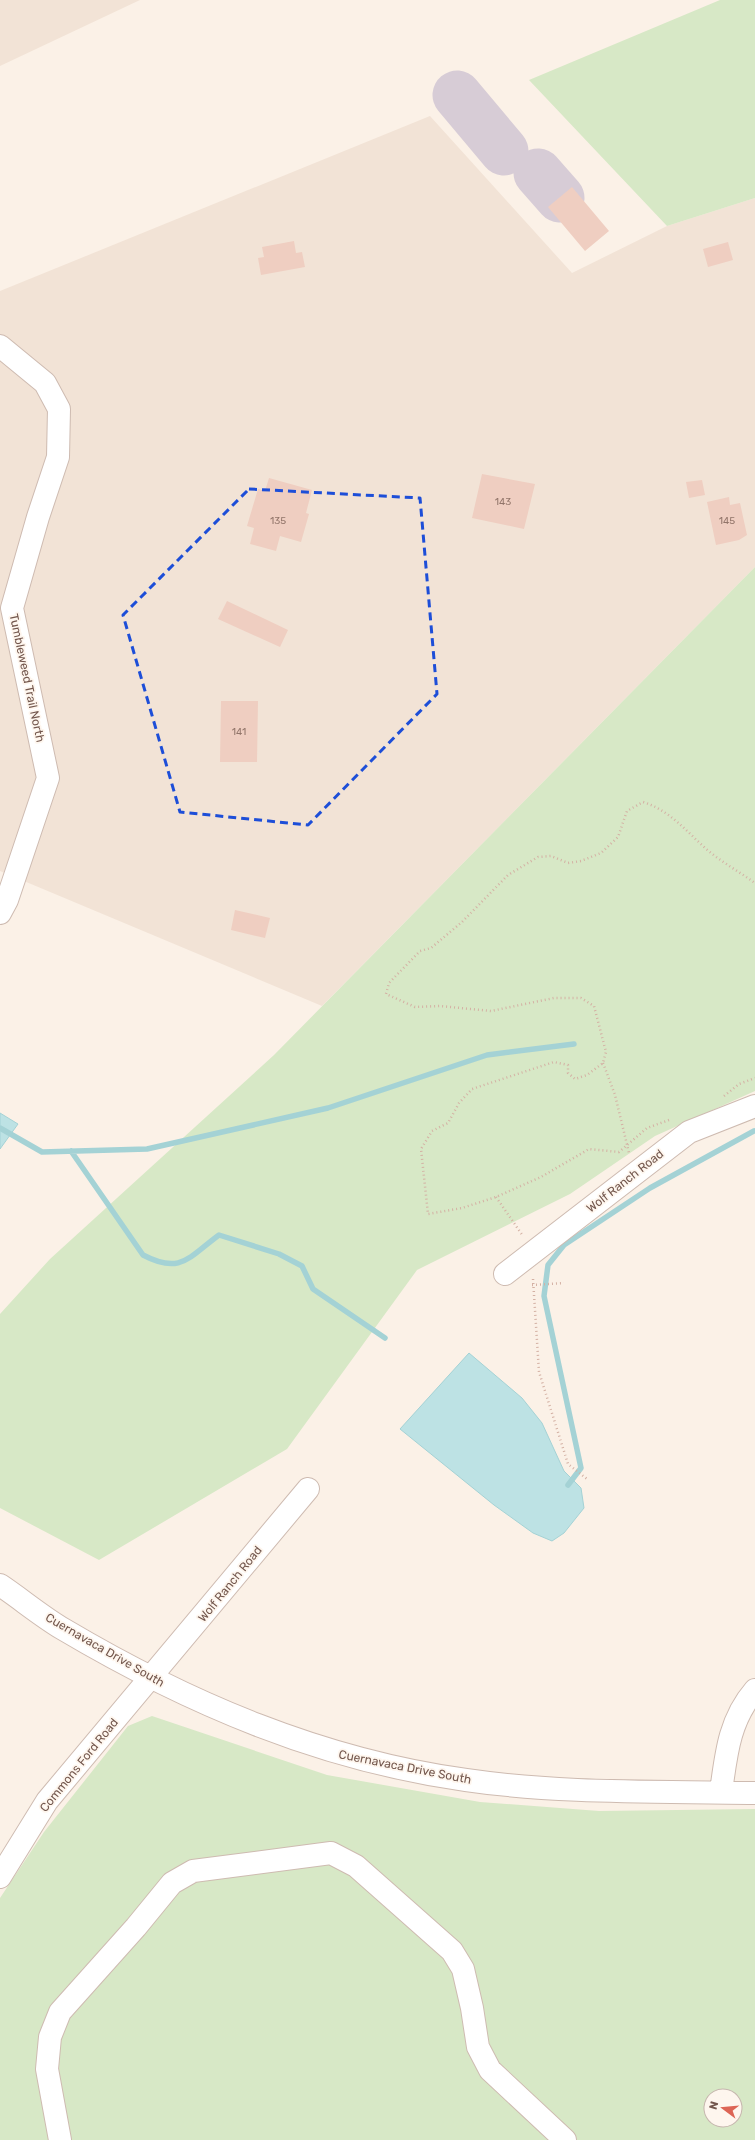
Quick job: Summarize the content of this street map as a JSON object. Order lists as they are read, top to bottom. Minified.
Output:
{"streets":{"street":["Tumbleweed Trail North","Wolf Ranch Road","Cuernavaca Drive South","Commons Ford Road"]},"crossings":[["Wolf Ranch Road","Cuernavaca Drive South"],["Wolf Ranch Road","Commons Ford Road"],["Cuernavaca Drive South","Commons Ford Road"]],"house_numbers":["143","135","145","141"],"north":"left"}
